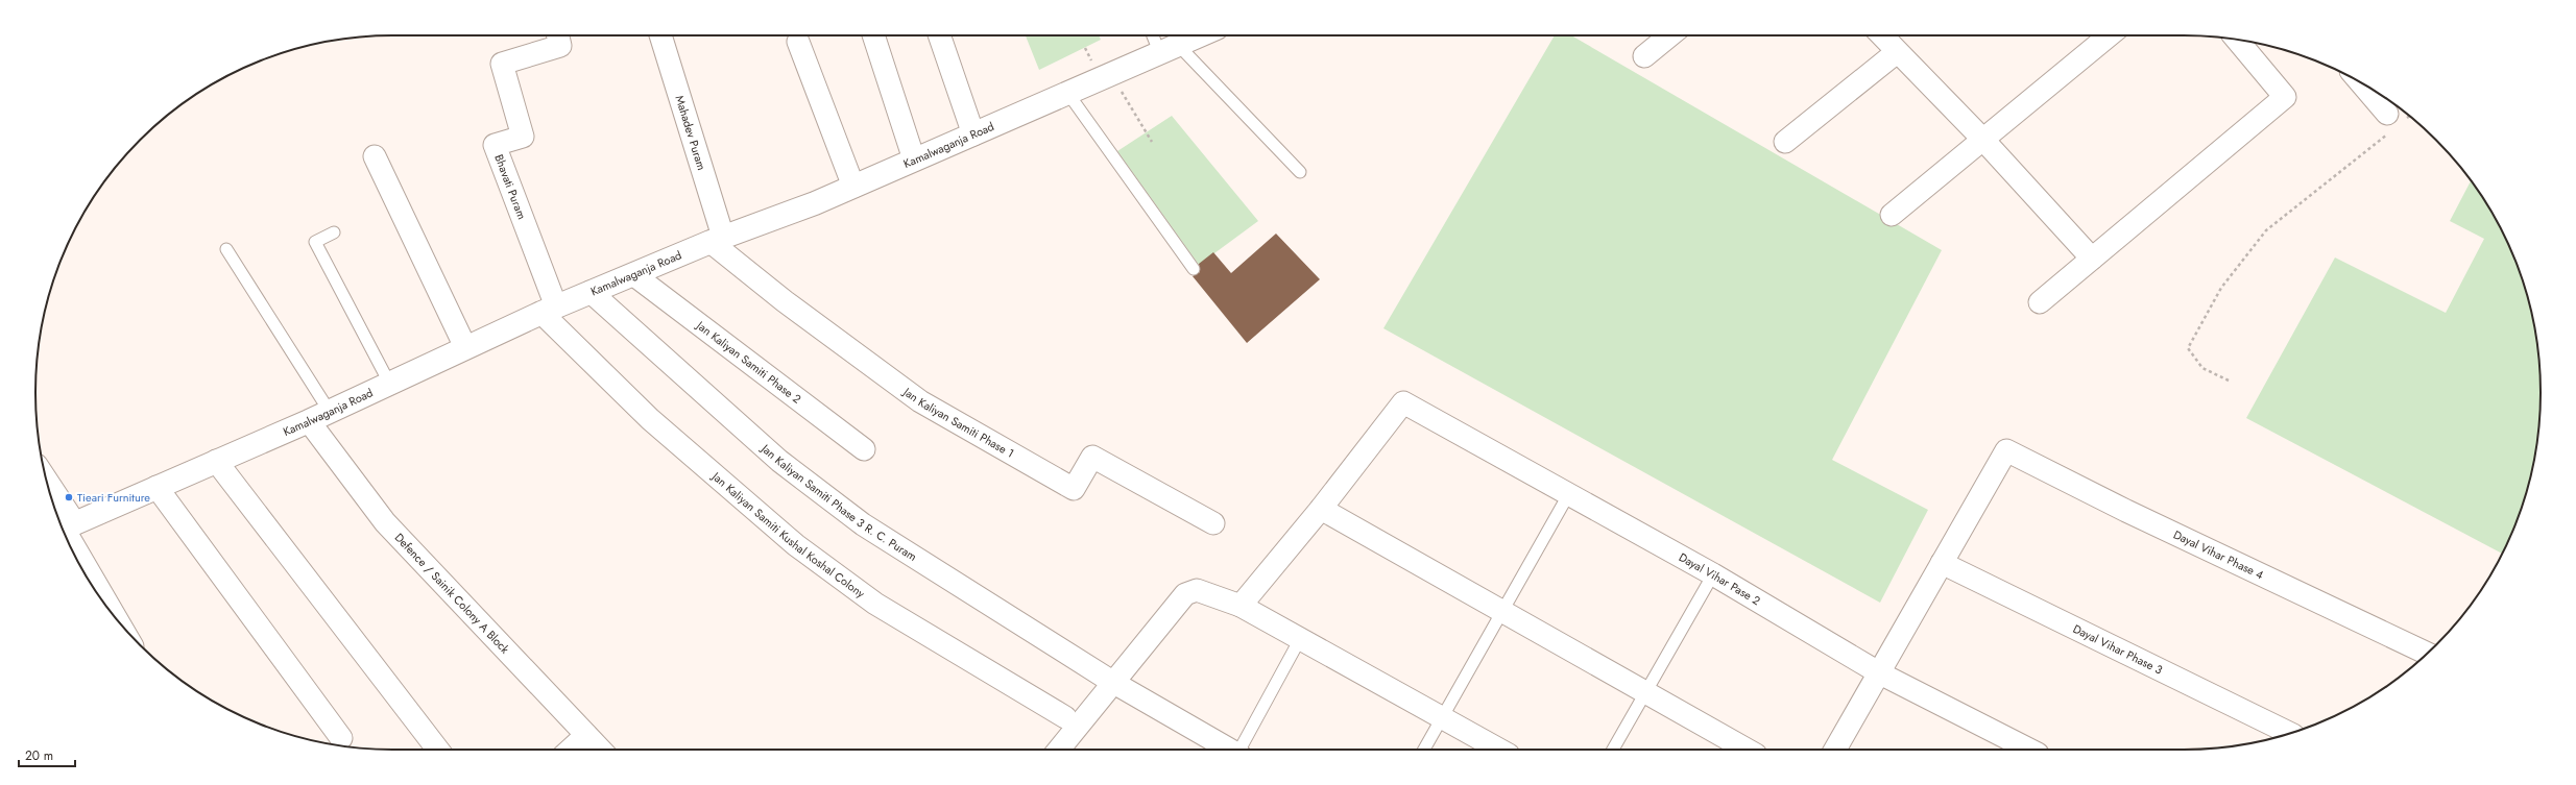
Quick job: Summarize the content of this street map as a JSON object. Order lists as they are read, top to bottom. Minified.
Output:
{"streets":{"main road":["Kamalwaganja Road"],"street":["Mahadev Puram","Bhavati Puram","Jan Kaliyan Samiti Phase 2","Jan Kaliyan Samiti Phase 1","Jan Kaliyan Samiti Phase 3 R. C. Puram","Jan Kaliyan Samiti Kushal Koshal Colony","Dayal Vihar Phase 4","Dayal Vihar Pase 2","Defence / Sainik Colony A Block","Dayal Vihar Phase 3"]},"crossings":[["Mahadev Puram","Kamalwaganja Road"],["Mahadev Puram","Jan Kaliyan Samiti Phase 1"],["Kamalwaganja Road","Bhavati Puram"],["Kamalwaganja Road","Jan Kaliyan Samiti Phase 2"],["Kamalwaganja Road","Jan Kaliyan Samiti Phase 1"],["Kamalwaganja Road","Jan Kaliyan Samiti Phase 3 R. C. Puram"],["Kamalwaganja Road","Jan Kaliyan Samiti Kushal Koshal Colony"],["Kamalwaganja Road","Defence / Sainik Colony A Block"],["Bhavati Puram","Jan Kaliyan Samiti Kushal Koshal Colony"],["Dayal Vihar Phase 4","Dayal Vihar Phase 3"]],"places":["Tieari Furniture"],"scale_bar":"20 m"}
